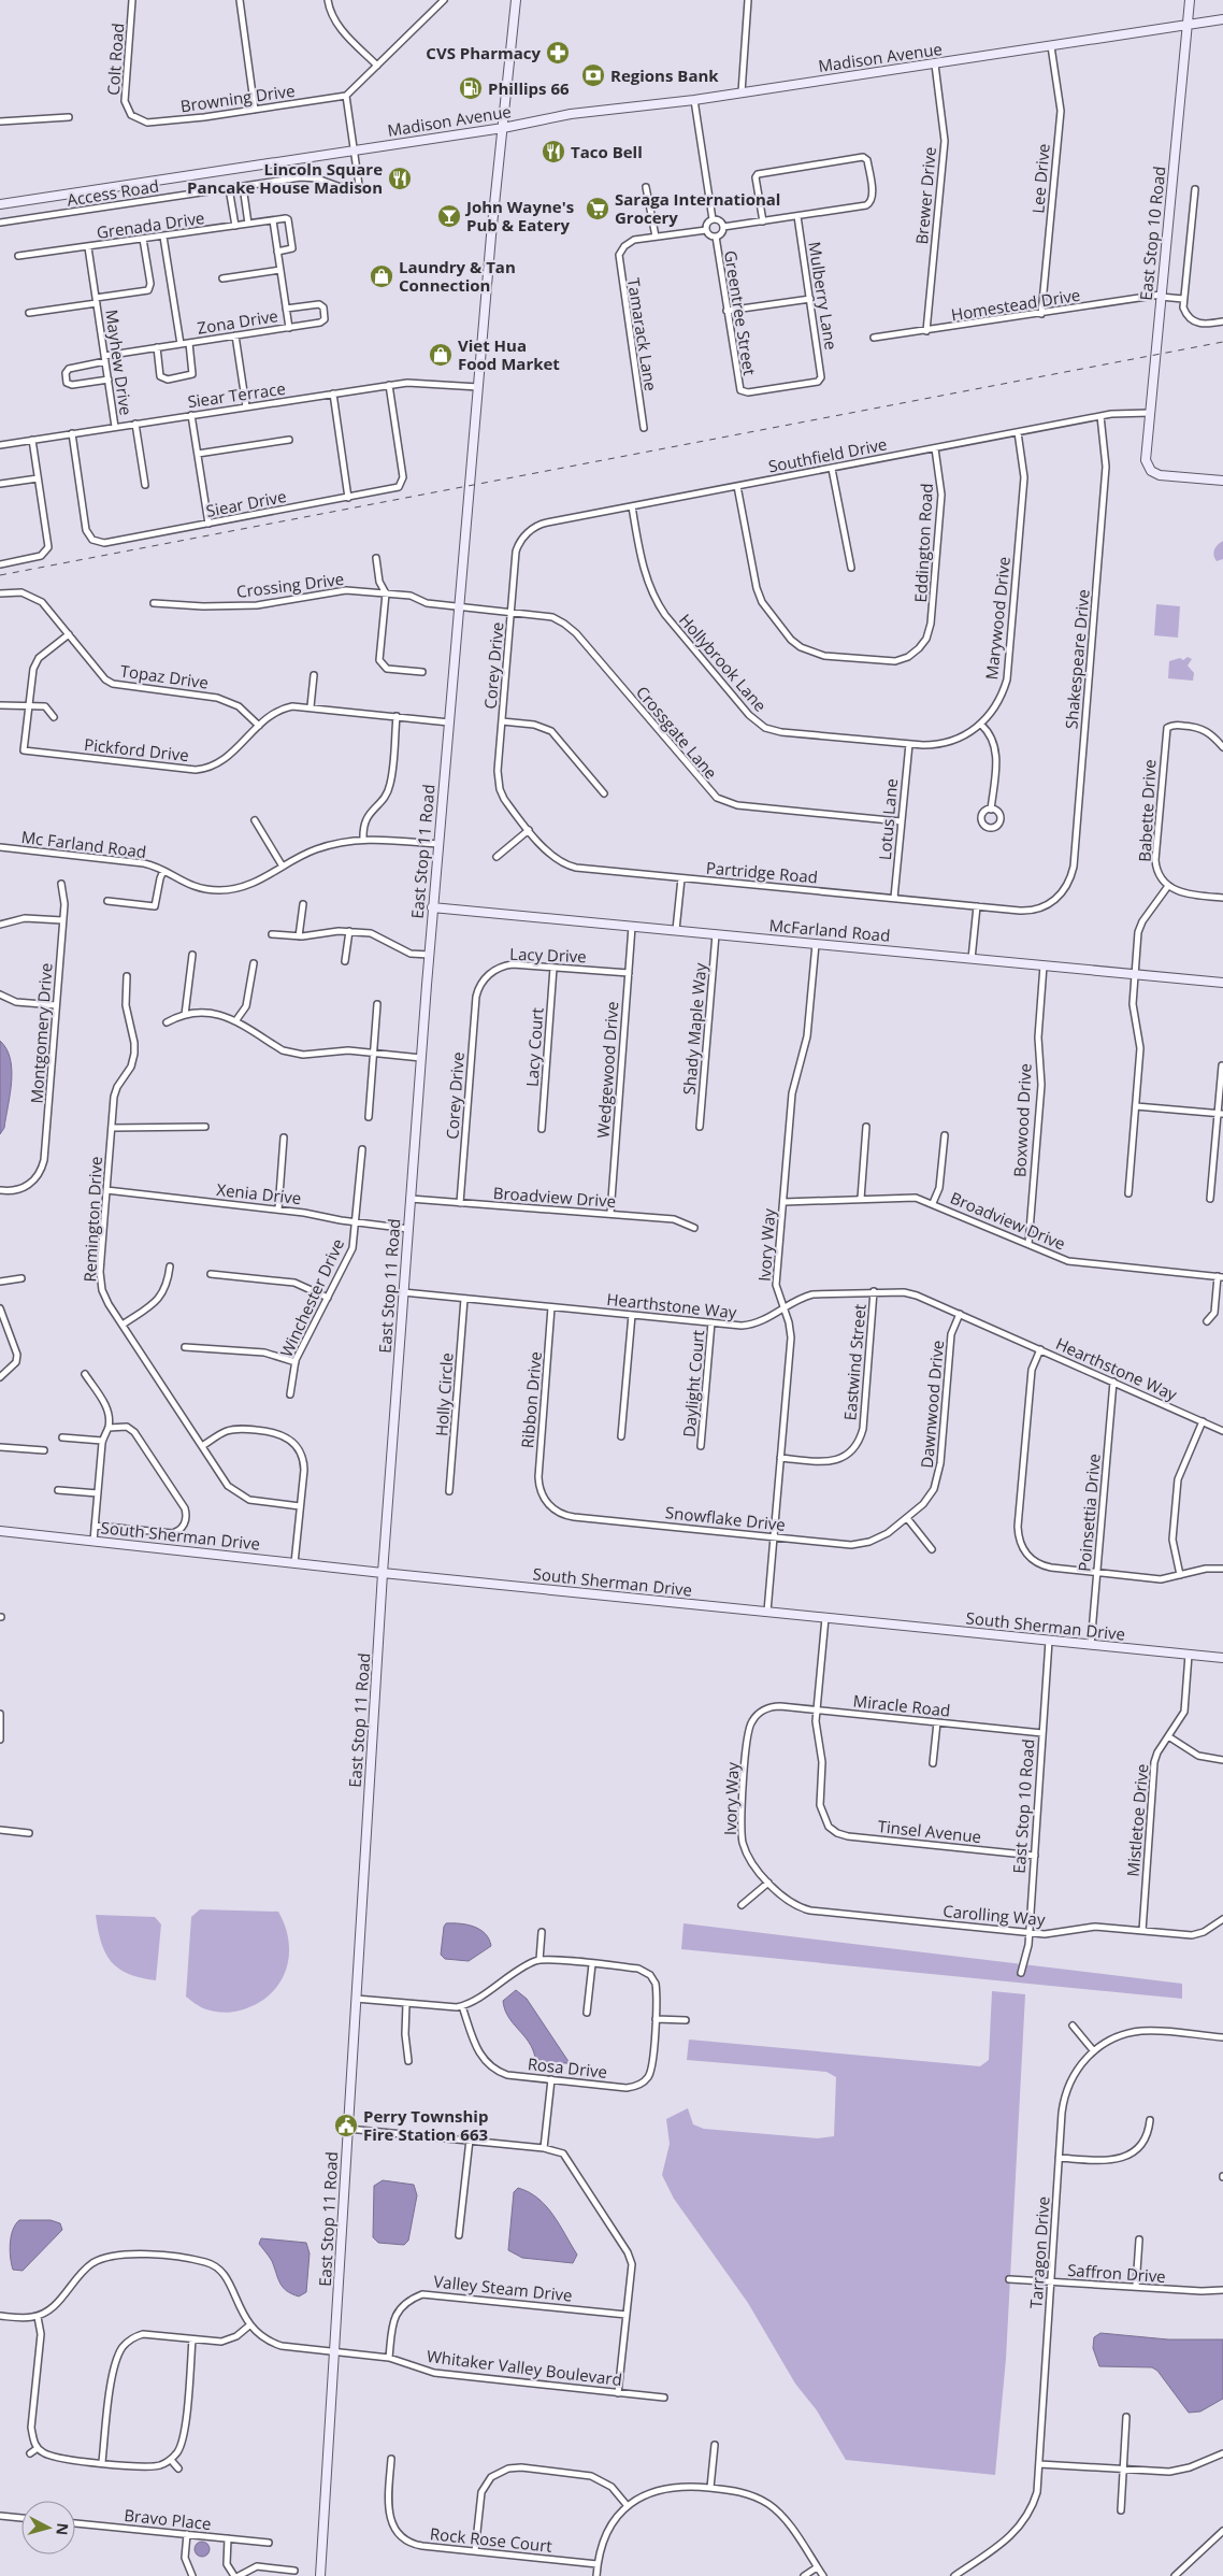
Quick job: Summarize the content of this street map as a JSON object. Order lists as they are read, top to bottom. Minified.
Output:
{"streets":{"main road":["Madison Avenue","East Stop 10 Road","East Stop 11 Road","McFarland Road","South Sherman Drive"],"street":["Colt Road","Browning Drive","Lee Drive","Access Road","Brewer Drive","Grenada Drive","Mulberry Lane","Homestead Drive","Greentree Street","Zona Drive","Tamarack Lane","Mayhew Drive","Siear Terrace","Southfield Drive","Siear Drive","Eddington Road","Crossing Drive","Marywood Drive","Shakespeare Drive","Hollybrook Lane","Corey Drive","Topaz Drive","Crossgate Lane","Pickford Drive","Babette Drive","Lotus Lane","Mc Farland Road","Partridge Road","Lacy Drive","Shady Maple Way","Montgomery Drive","Lacy Court","Wedgewood Drive","Boxwood Drive","Xenia Drive","Broadview Drive","Remington Drive","Ivory Way","Winchester Drive","Hearthstone Way","Eastwind Street","Daylight Court","Holly Circle","Ribbon Drive","Dawnwood Drive","Poinsettia Drive","Snowflake Drive","Miracle Road","Mistletoe Drive","Tinsel Avenue","Carolling Way","Rosa Drive","Tarragon Drive","Saffron Drive","Valley Steam Drive","Whitaker Valley Boulevard","Bravo Place","Rock Rose Court"]},"crossings":[["Madison Avenue","Lee Drive"],["Madison Avenue","Access Road"],["Madison Avenue","Brewer Drive"],["Madison Avenue","East Stop 10 Road"],["Madison Avenue","East Stop 11 Road"],["Colt Road","Browning Drive"],["Lee Drive","Homestead Drive"],["Brewer Drive","Homestead Drive"],["Grenada Drive","Mayhew Drive"],["East Stop 10 Road","Homestead Drive"],["East Stop 10 Road","Southfield Drive"],["East Stop 10 Road","South Sherman Drive"],["East Stop 10 Road","Miracle Road"],["East Stop 10 Road","Tinsel Avenue"],["East Stop 10 Road","Carolling Way"],["Mulberry Lane","Greentree Street"],["Zona Drive","Mayhew Drive"],["Mayhew Drive","Siear Terrace"],["Siear Terrace","Siear Drive"],["Siear Terrace","East Stop 11 Road"],["Southfield Drive","Eddington Road"],["Southfield Drive","Marywood Drive"],["Southfield Drive","Shakespeare Drive"],["Southfield Drive","Hollybrook Lane"],["Southfield Drive","Corey Drive"],["Crossing Drive","Crossgate Lane"],["Crossing Drive","East Stop 11 Road"],["Marywood Drive","Hollybrook Lane"],["Marywood Drive","Lotus Lane"],["Shakespeare Drive","Partridge Road"],["Hollybrook Lane","Lotus Lane"],["Corey Drive","Crossgate Lane"],["Corey Drive","Partridge Road"],["Corey Drive","Lacy Drive"],["Corey Drive","Broadview Drive"],["Topaz Drive","Pickford Drive"],["Crossgate Lane","Lotus Lane"],["Crossgate Lane","East Stop 11 Road"],["Pickford Drive","East Stop 11 Road"],["Lotus Lane","Partridge Road"],["Mc Farland Road","East Stop 11 Road"],["East Stop 11 Road","McFarland Road"],["East Stop 11 Road","Xenia Drive"],["East Stop 11 Road","Broadview Drive"],["East Stop 11 Road","Hearthstone Way"],["East Stop 11 Road","South Sherman Drive"],["East Stop 11 Road","Whitaker Valley Boulevard"],["McFarland Road","Shady Maple Way"],["McFarland Road","Wedgewood Drive"],["McFarland Road","Boxwood Drive"],["McFarland Road","Ivory Way"],["Lacy Drive","Lacy Court"],["Lacy Drive","Wedgewood Drive"],["Wedgewood Drive","Broadview Drive"],["Boxwood Drive","Broadview Drive"],["Xenia Drive","Remington Drive"],["Xenia Drive","Winchester Drive"],["Broadview Drive","Ivory Way"],["Ivory Way","Hearthstone Way"],["Ivory Way","Eastwind Street"],["Ivory Way","Snowflake Drive"],["Ivory Way","South Sherman Drive"],["Ivory Way","Miracle Road"],["Ivory Way","Carolling Way"],["Hearthstone Way","Eastwind Street"],["Hearthstone Way","Daylight Court"],["Hearthstone Way","Holly Circle"],["Hearthstone Way","Ribbon Drive"],["Hearthstone Way","Dawnwood Drive"],["Hearthstone Way","Poinsettia Drive"],["Ribbon Drive","Snowflake Drive"],["Dawnwood Drive","Snowflake Drive"],["Poinsettia Drive","South Sherman Drive"],["South Sherman Drive","Mistletoe Drive"],["Miracle Road","Tinsel Avenue"],["Mistletoe Drive","Carolling Way"],["Tarragon Drive","Saffron Drive"],["Valley Steam Drive","Whitaker Valley Boulevard"]],"places":{"pharmacy":["CVS Pharmacy"],"bank":["Regions Bank"],"fuel station":["Phillips 66"],"restaurant":["Taco Bell","Lincoln Square Pancake House Madison"],"supermarket":["Saraga International Grocery"],"bar":["John Wayne's Pub & Eatery"],"shop":["Laundry & Tan Connection","Viet Hua Food Market"],"public building":["Perry Township Fire Station 663"]},"north":"right"}
